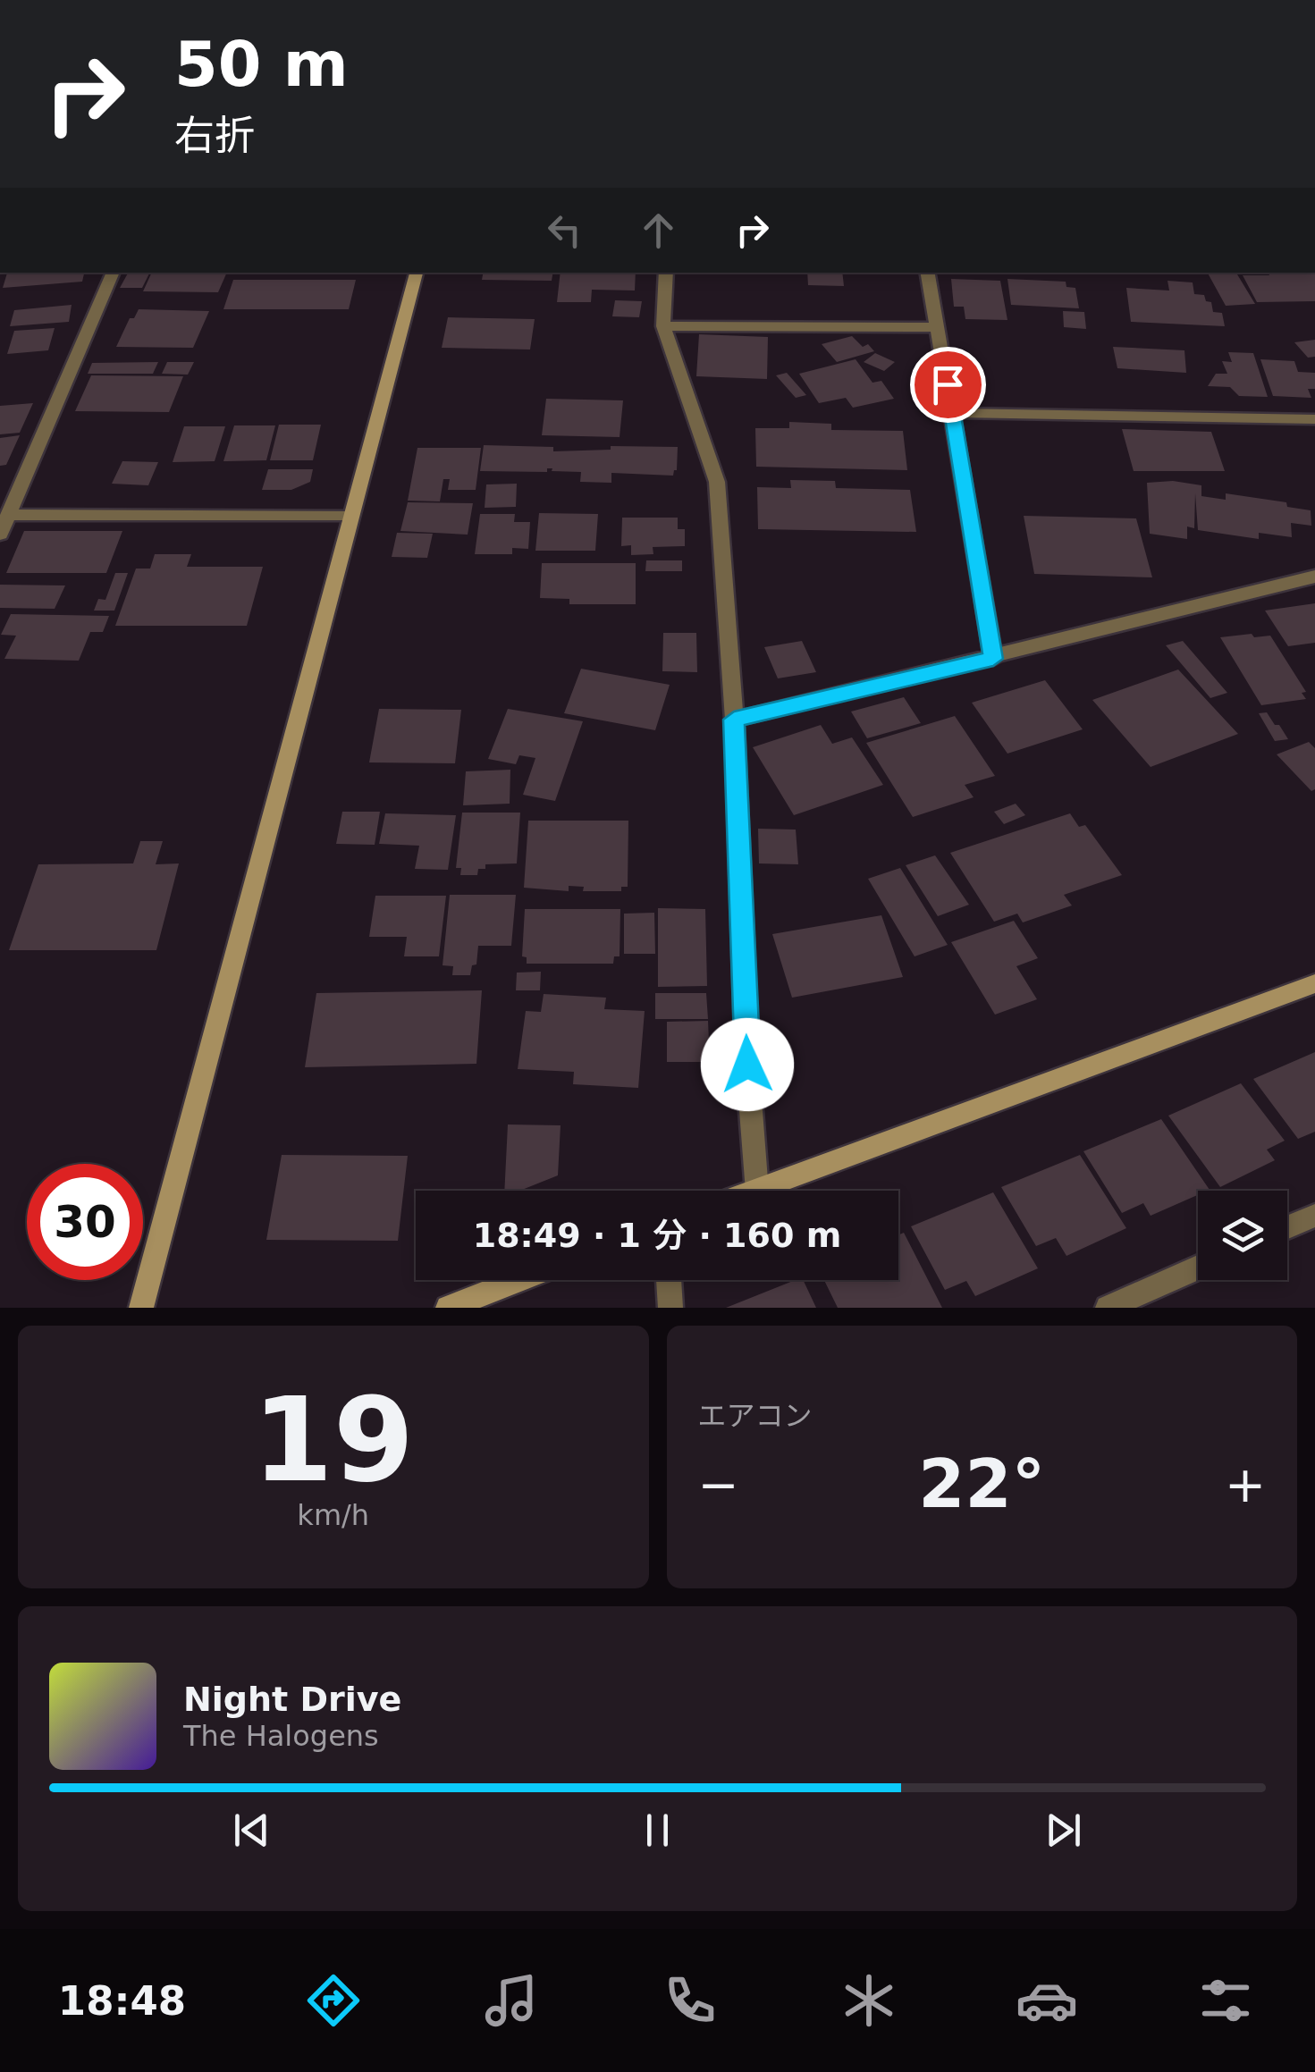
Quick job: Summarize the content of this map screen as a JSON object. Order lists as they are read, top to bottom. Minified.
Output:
{"page":{"turn":["50 m","右折"],"limit":"30","trip":"18:49 · 1 分 · 160 m","tile":[["19","km/h"],"エアコン"],"heat":["−","22°","+"],"song":["Night Drive","The Halogens"],"tabs":"18:48"}}
